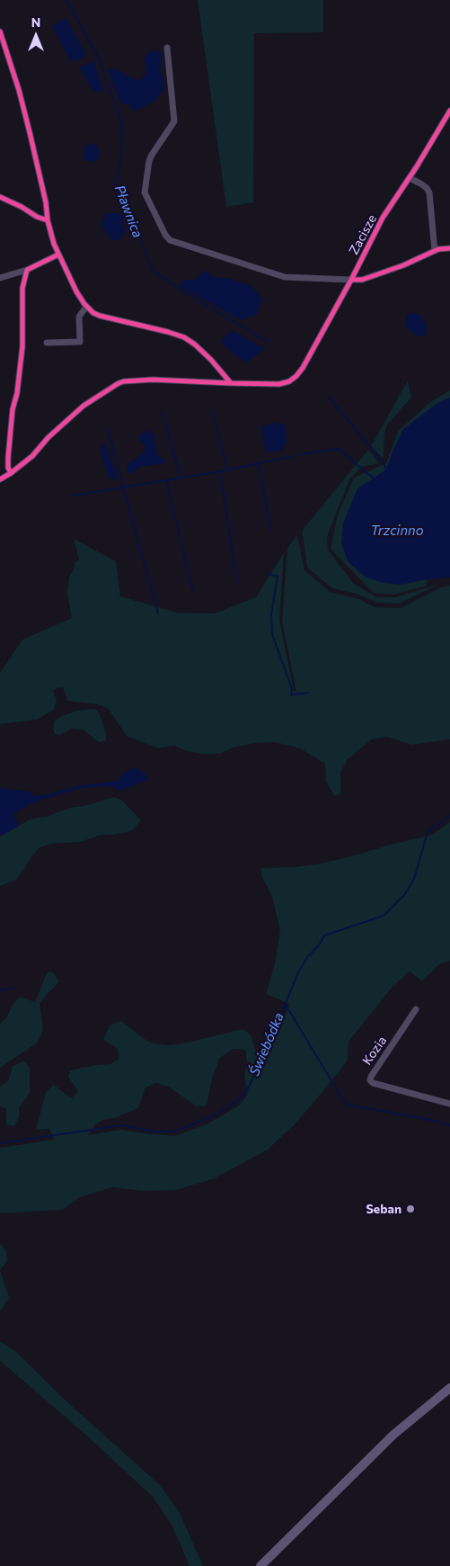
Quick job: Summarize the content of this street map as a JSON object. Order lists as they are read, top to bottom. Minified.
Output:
{"streets":{"street":["Zacisze","Kozia"]},"water":["Pławnica","Trzcinno","Świebódka"],"places":["Seban"],"north":"top"}
